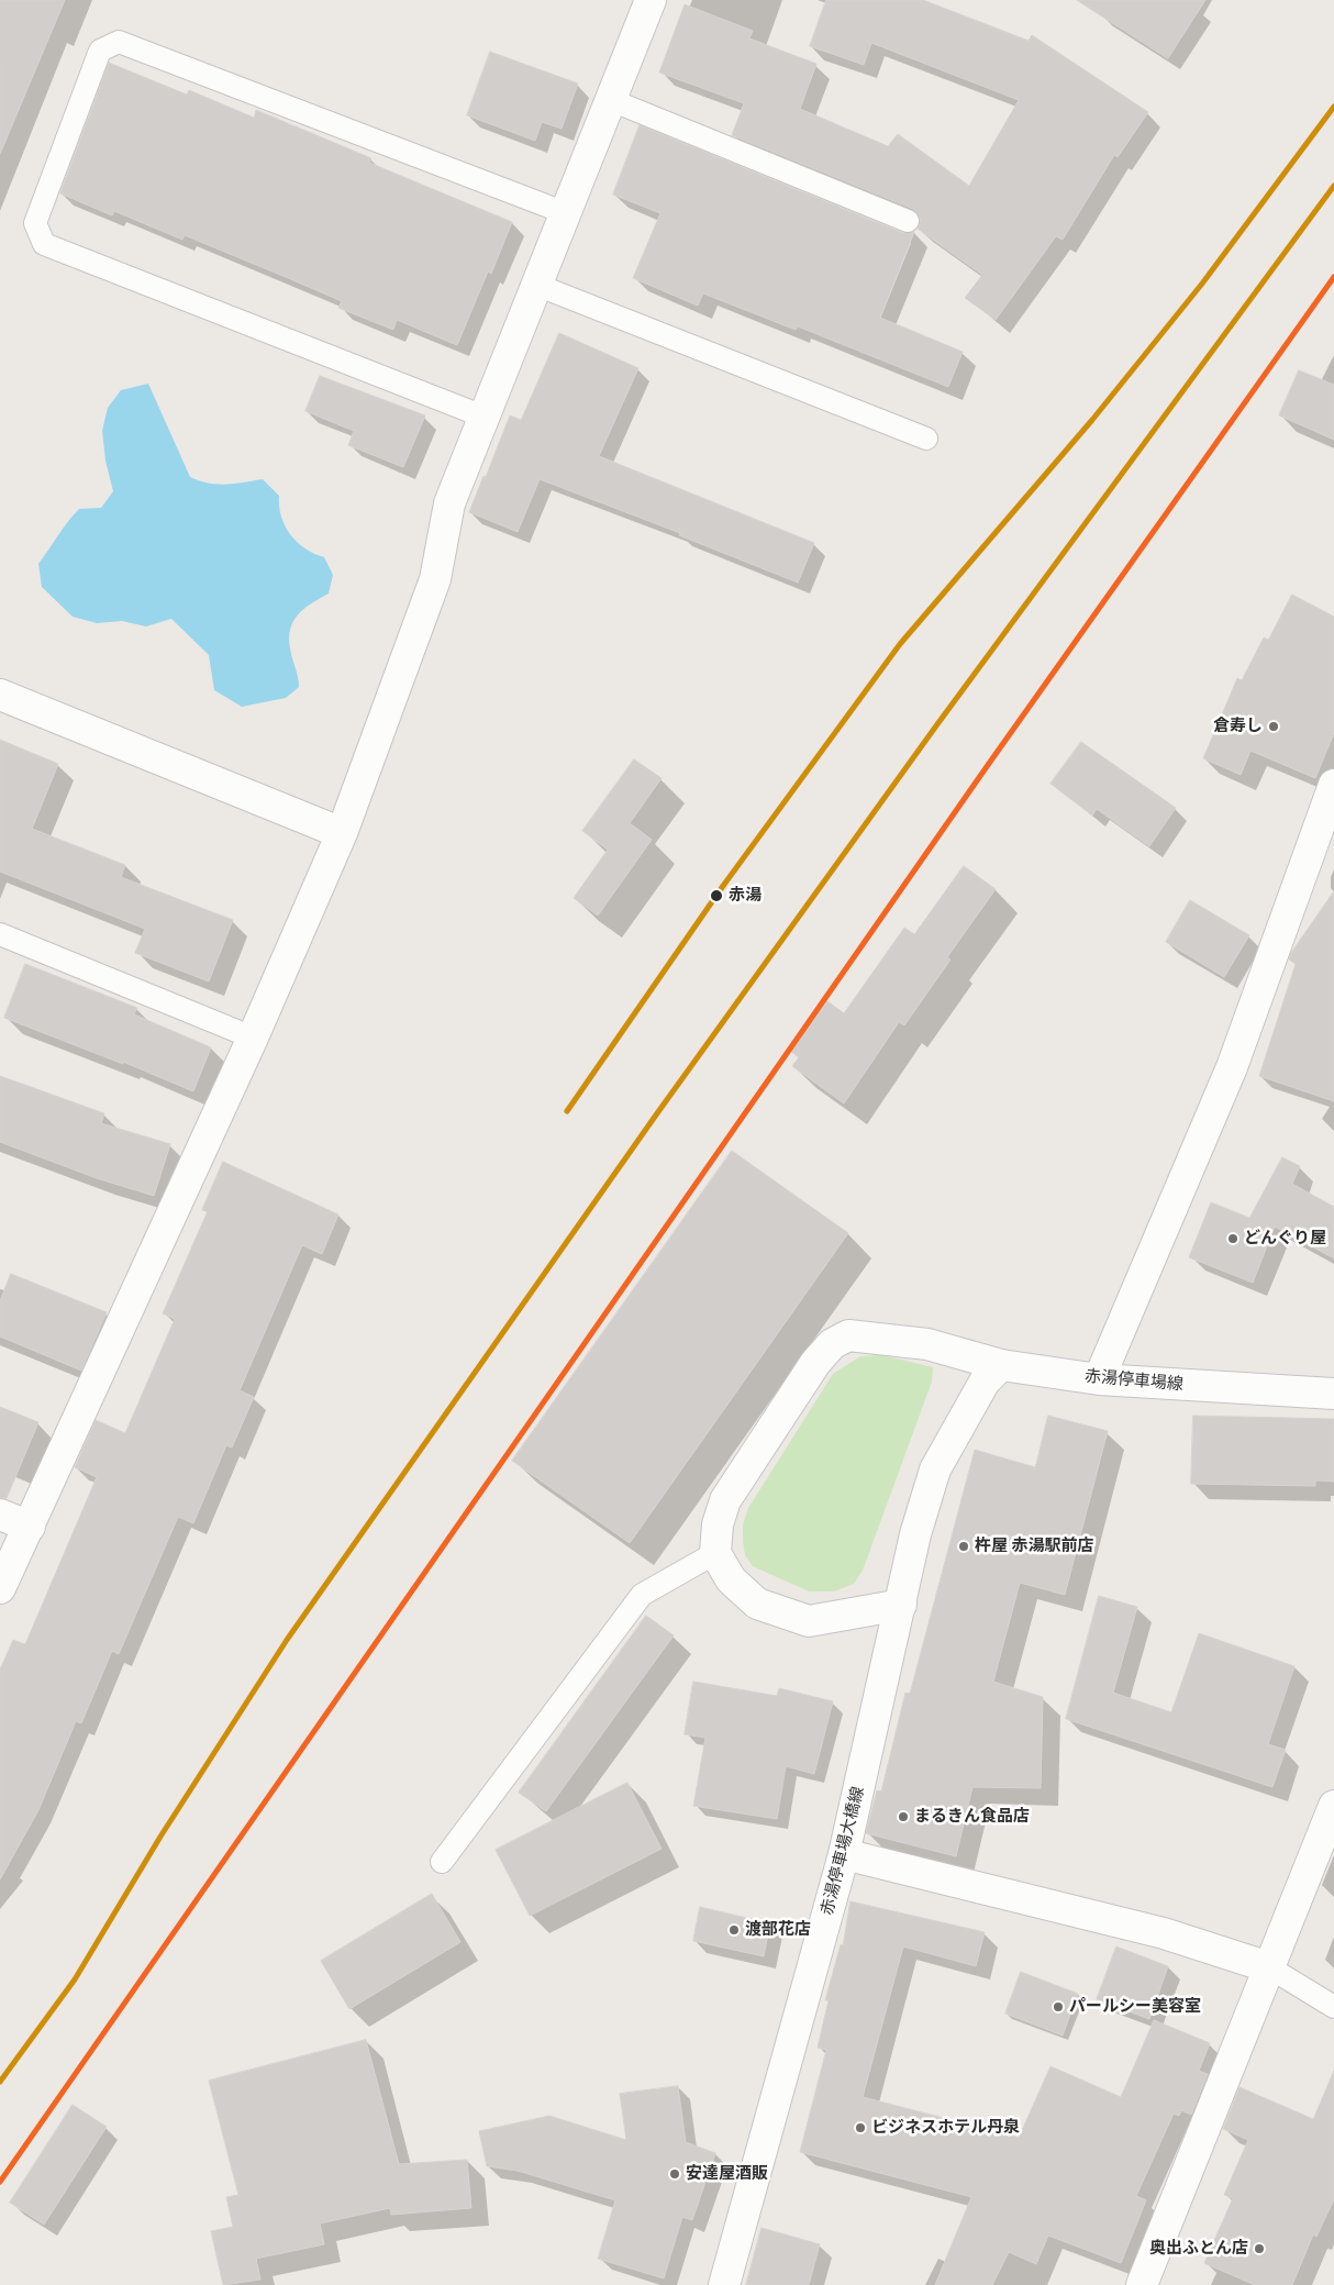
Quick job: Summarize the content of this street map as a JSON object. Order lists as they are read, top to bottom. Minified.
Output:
{"streets":{"street":["赤湯停車場線","赤湯停車場大橋線"]},"crossings":[["赤湯停車場線","赤湯停車場大橋線"]],"places":["倉寿し","赤湯","どんぐり屋","杵屋 赤湯駅前店","まるきん食品店","渡部花店","パールシー美容室","ビジネスホテル丹泉","安達屋酒販","奥出ふとん店"]}
